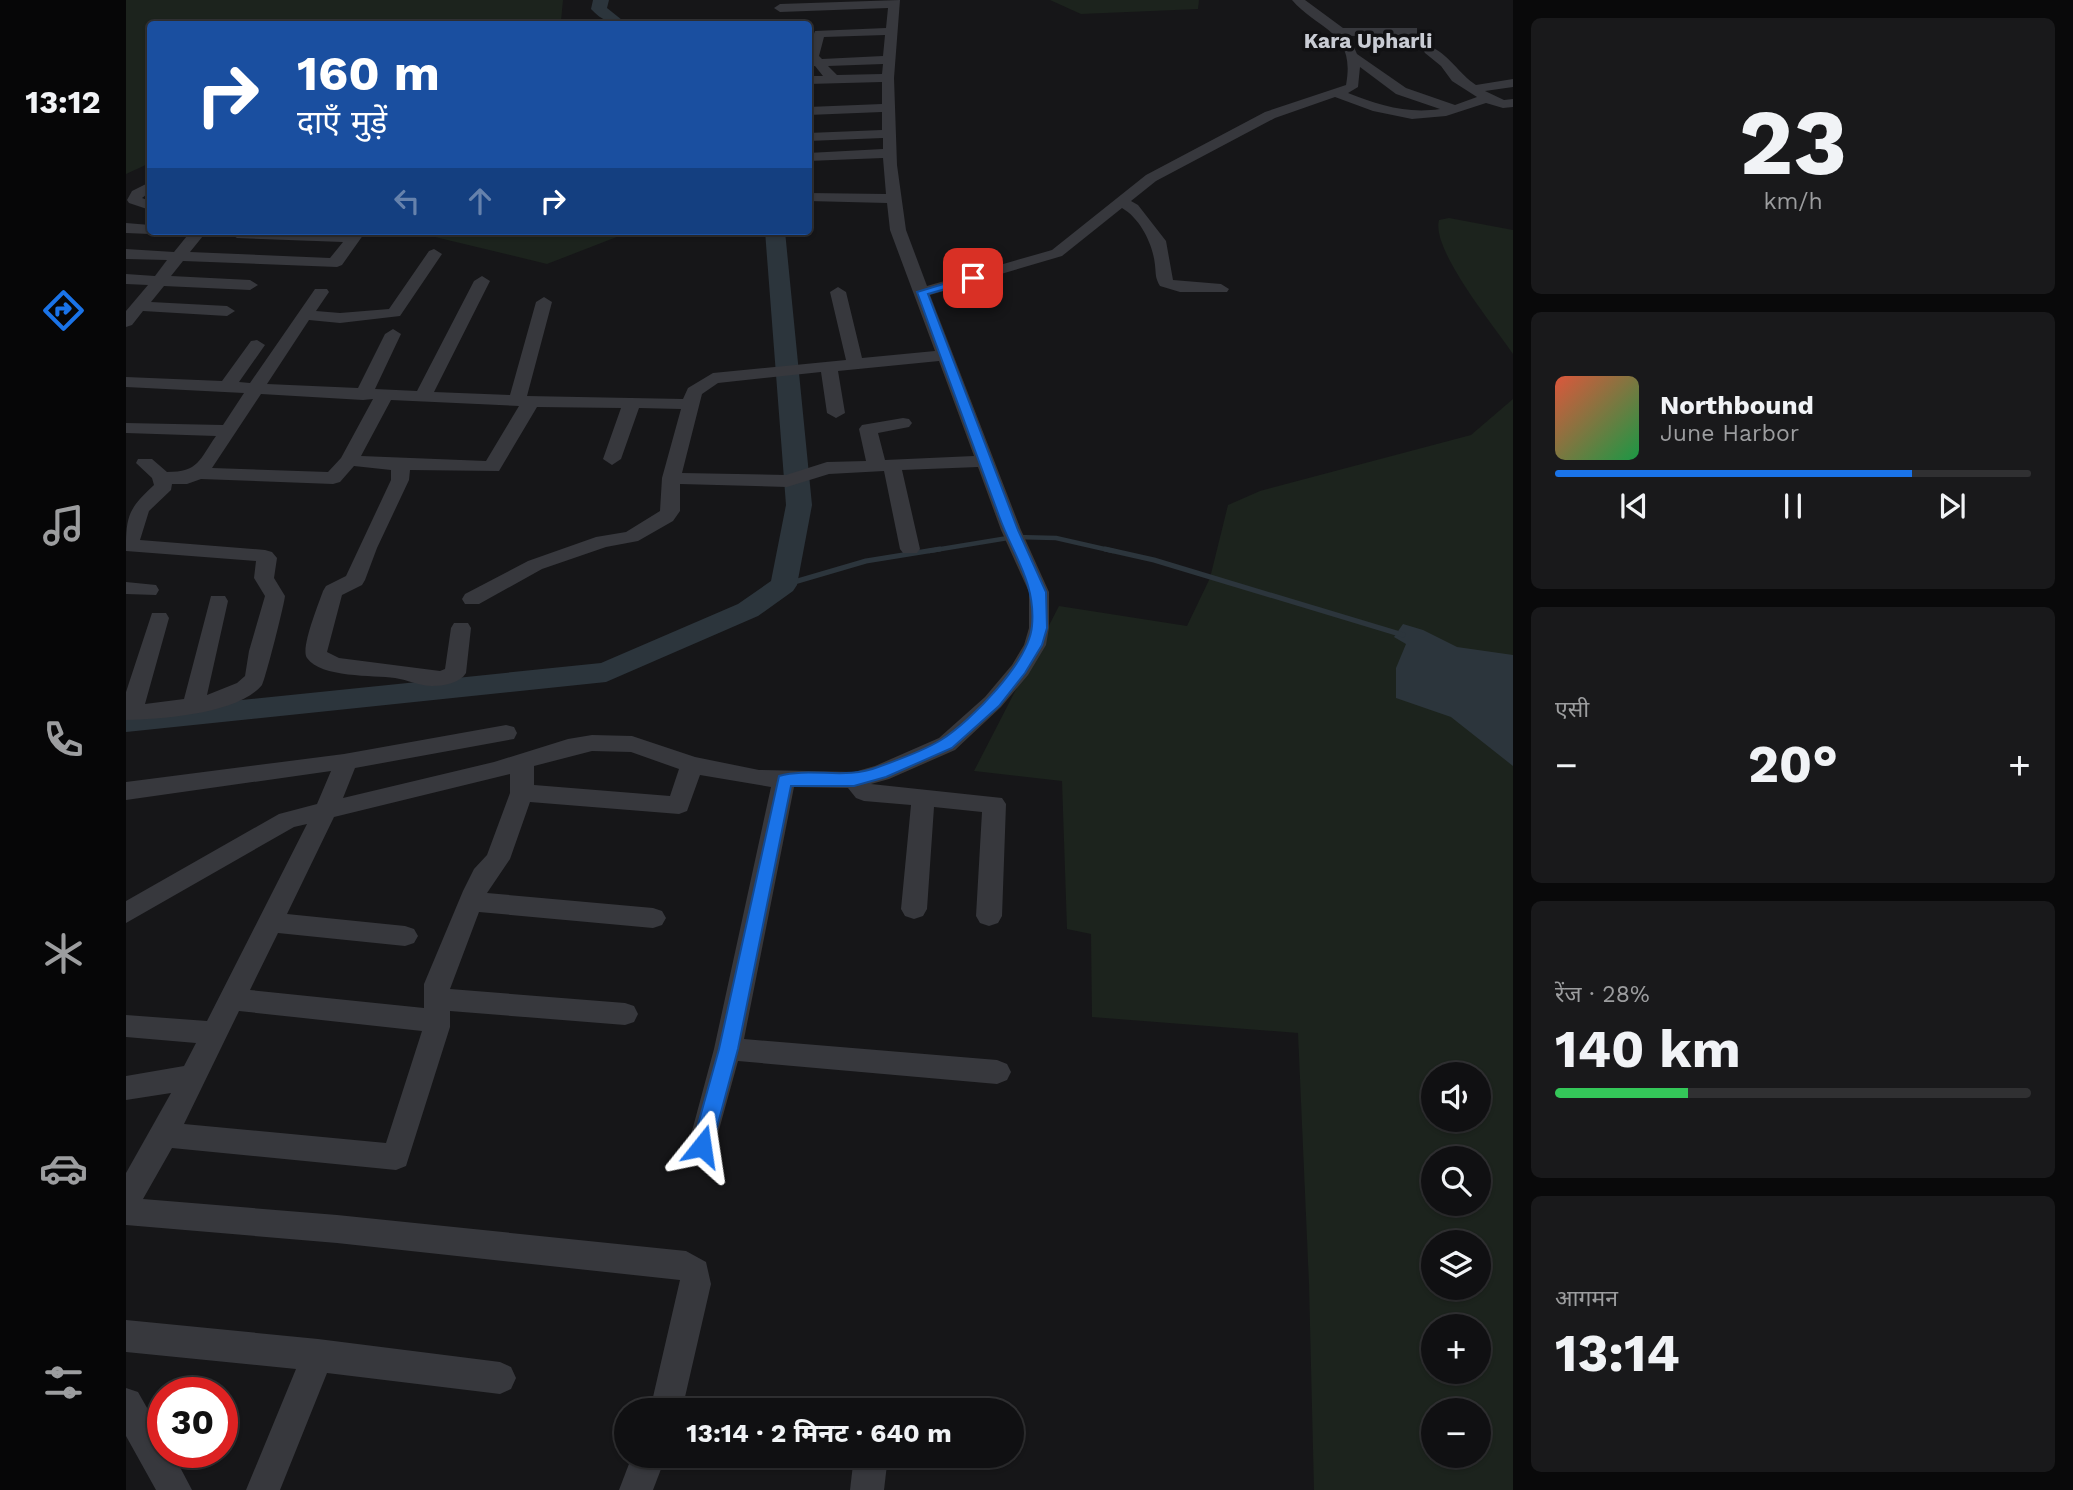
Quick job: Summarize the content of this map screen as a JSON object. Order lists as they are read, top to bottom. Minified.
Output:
{"districts":["Kara Upharli"],"page":{"tabs":"13:12","tile":[["23","km/h"],"एसी",["रेंज · 28%","140 km"],["आगमन","13:14"]],"turn":["160 m","दाएँ मुड़ें"],"song":["Northbound","June Harbor"],"heat":["−","20°","+"],"map_buttons":["+","−"],"limit":"30","trip":"13:14 · 2 मिनट · 640 m"}}
